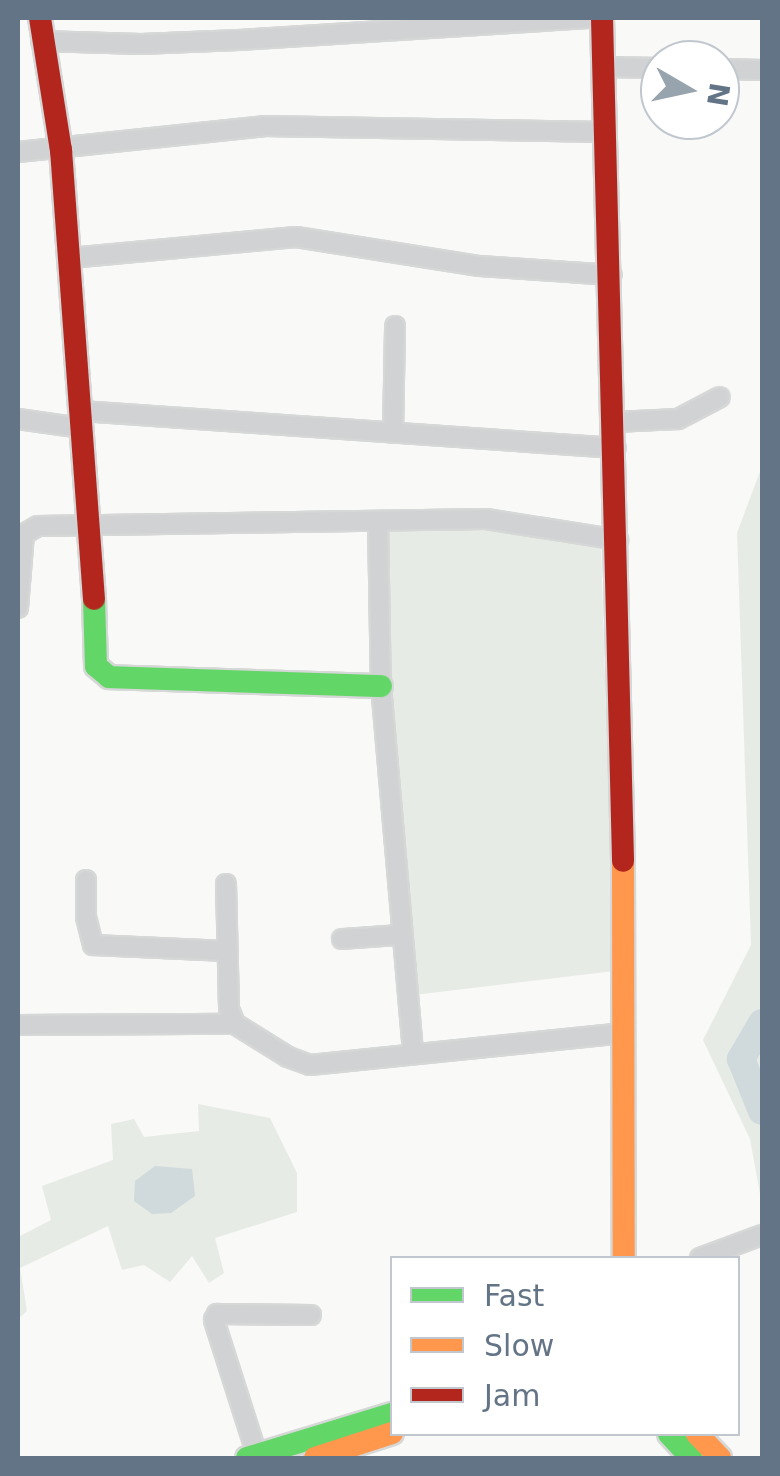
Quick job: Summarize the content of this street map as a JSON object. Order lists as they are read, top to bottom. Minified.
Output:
{"legend":["Fast","Slow","Jam"],"north":"right"}
